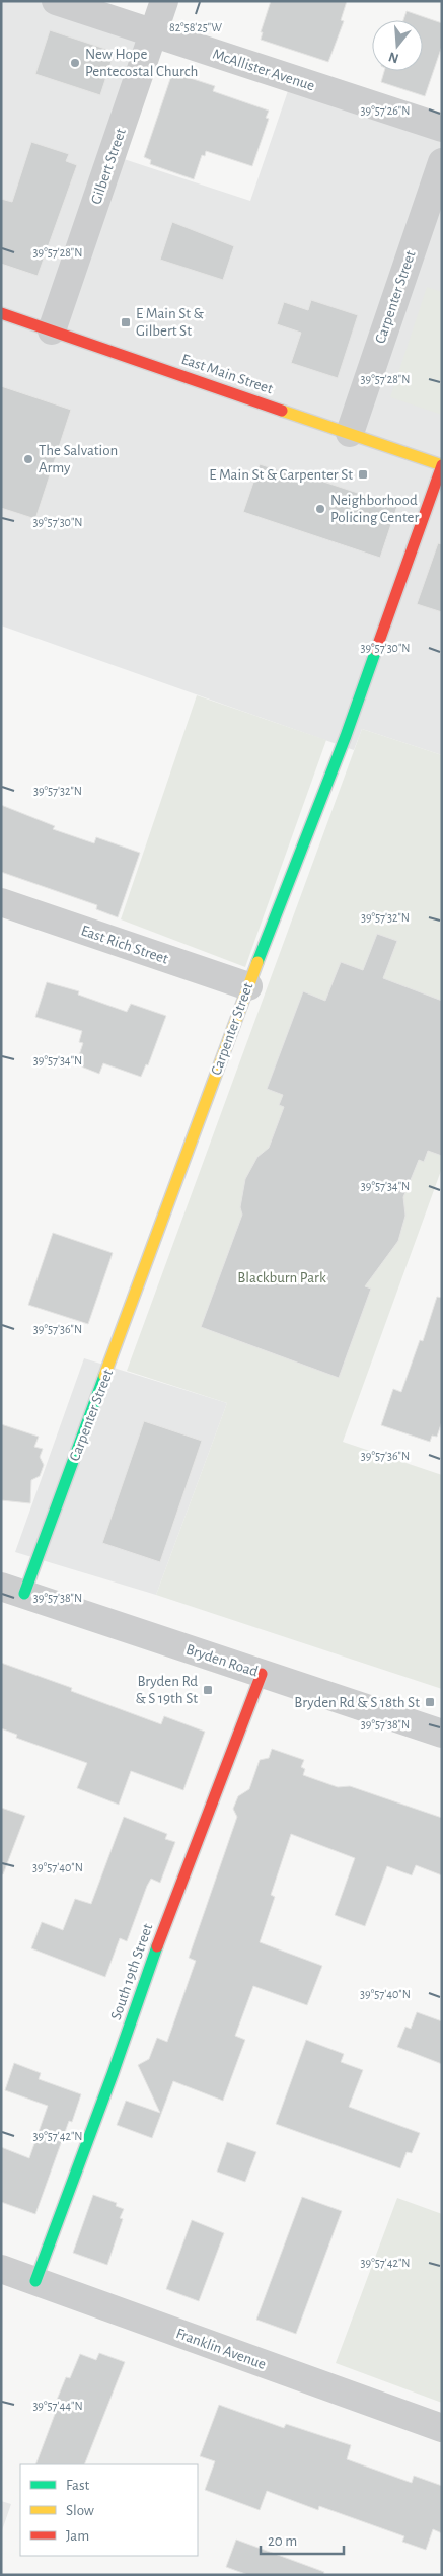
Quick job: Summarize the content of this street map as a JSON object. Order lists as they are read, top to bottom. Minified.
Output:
{"streets":{"street":["McAllister Avenue","Gilbert Street","Carpenter Street","East Main Street","East Rich Street","Bryden Road","South 19th Street","Franklin Avenue"]},"crossings":[["McAllister Avenue","Gilbert Street"],["Gilbert Street","East Main Street"],["Carpenter Street","East Main Street"],["Carpenter Street","East Rich Street"],["Carpenter Street","Bryden Road"],["Bryden Road","South 19th Street"],["South 19th Street","Franklin Avenue"]],"parks":["Blackburn Park"],"places":{"other":["New Hope Pentecostal Church","The Salvation Army","Neighborhood Policing Center"],"transit":["E Main St & Gilbert St","E Main St & Carpenter St","Bryden Rd & S 19th St","Bryden Rd & S 18th St"]},"legend":["Fast","Slow","Jam"],"scale_bar":"20 m","north":"bottom","coordinates":["82°58'25\"W","39°57'26\"N","39°57'28\"N","39°57'30\"N","39°57'32\"N","39°57'34\"N","39°57'36\"N","39°57'38\"N","39°57'40\"N","39°57'42\"N","39°57'44\"N"]}
